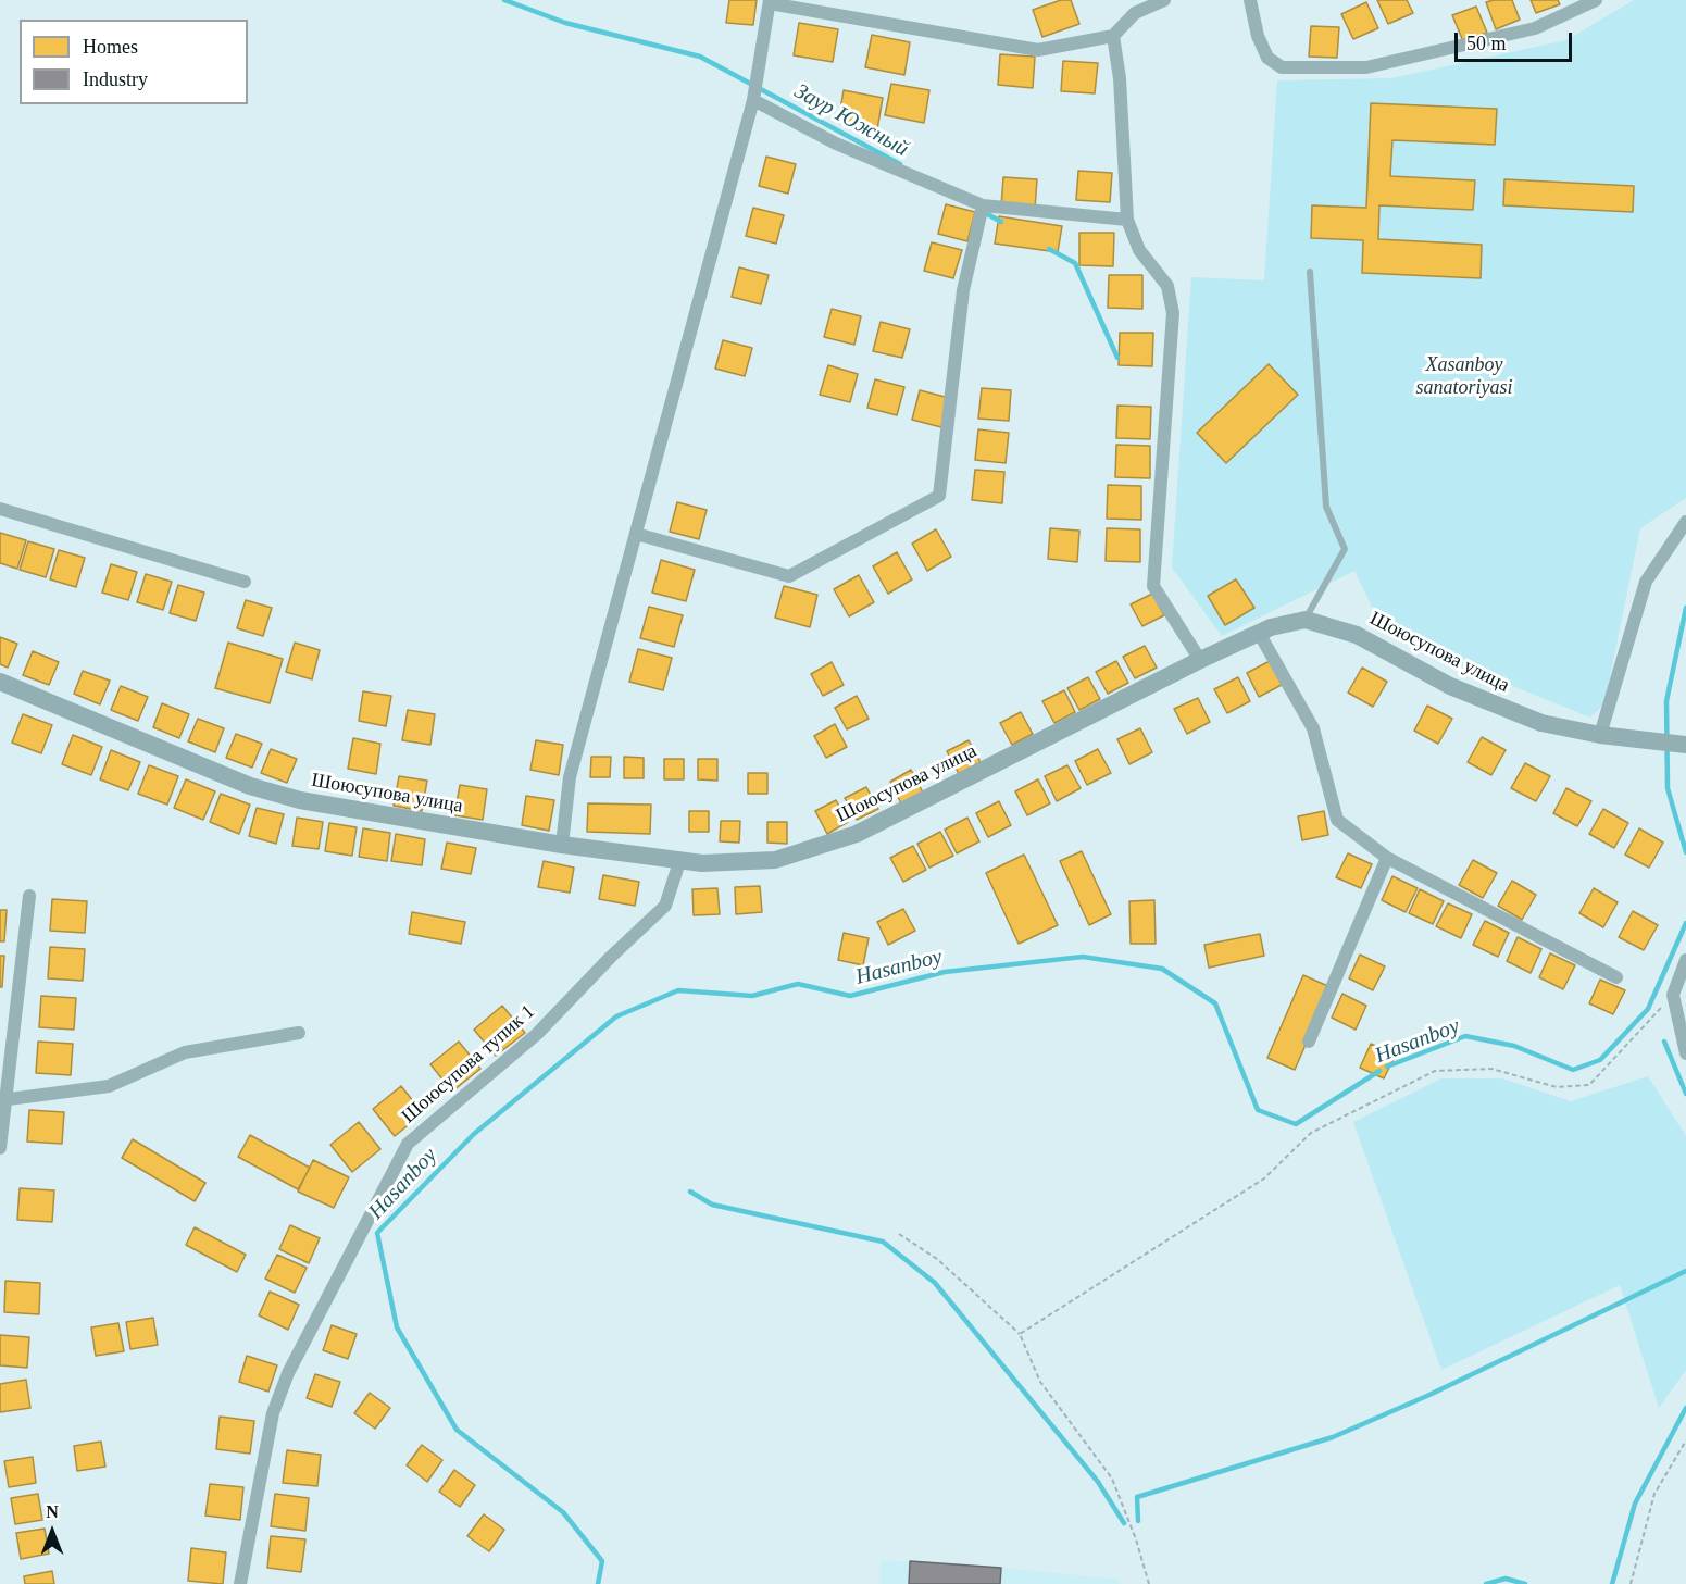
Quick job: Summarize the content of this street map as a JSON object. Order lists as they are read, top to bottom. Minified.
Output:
{"streets":{"street":["Шоюсупова улица","Шоюсупова тупик 1"]},"crossings":[["Шоюсупова улица","Шоюсупова тупик 1"]],"water":["Заур Южный","Hasanboy"],"parks":["Xasanboy sanatoriyasi"],"legend":["Homes","Industry"],"scale_bar":"50 m","north":"top"}
